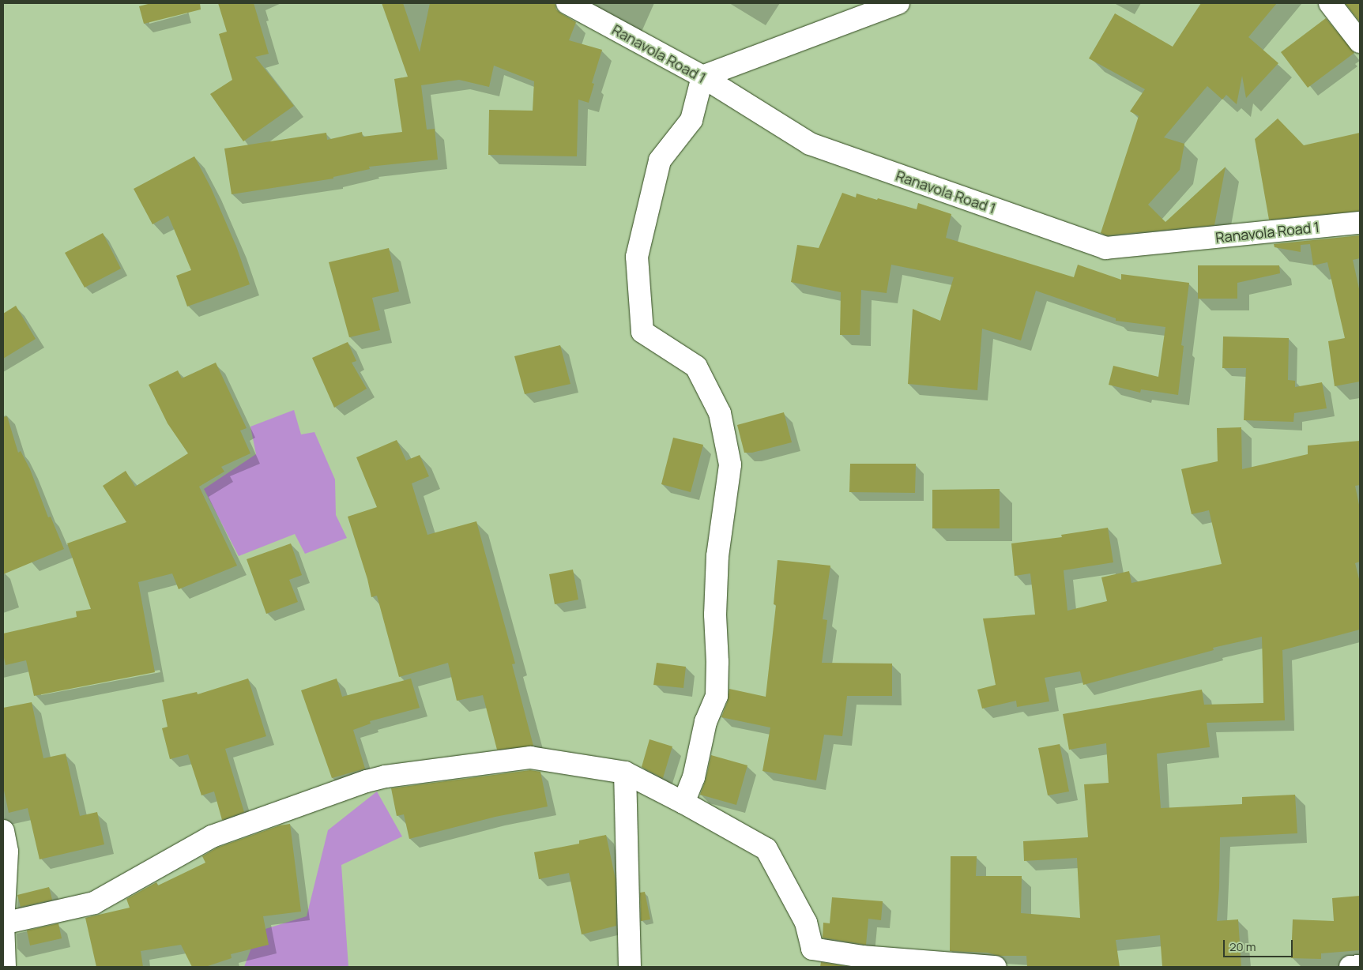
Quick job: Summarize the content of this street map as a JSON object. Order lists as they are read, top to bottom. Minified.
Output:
{"streets":{"street":["Ranavola Road 1"]},"scale_bar":"20 m"}
